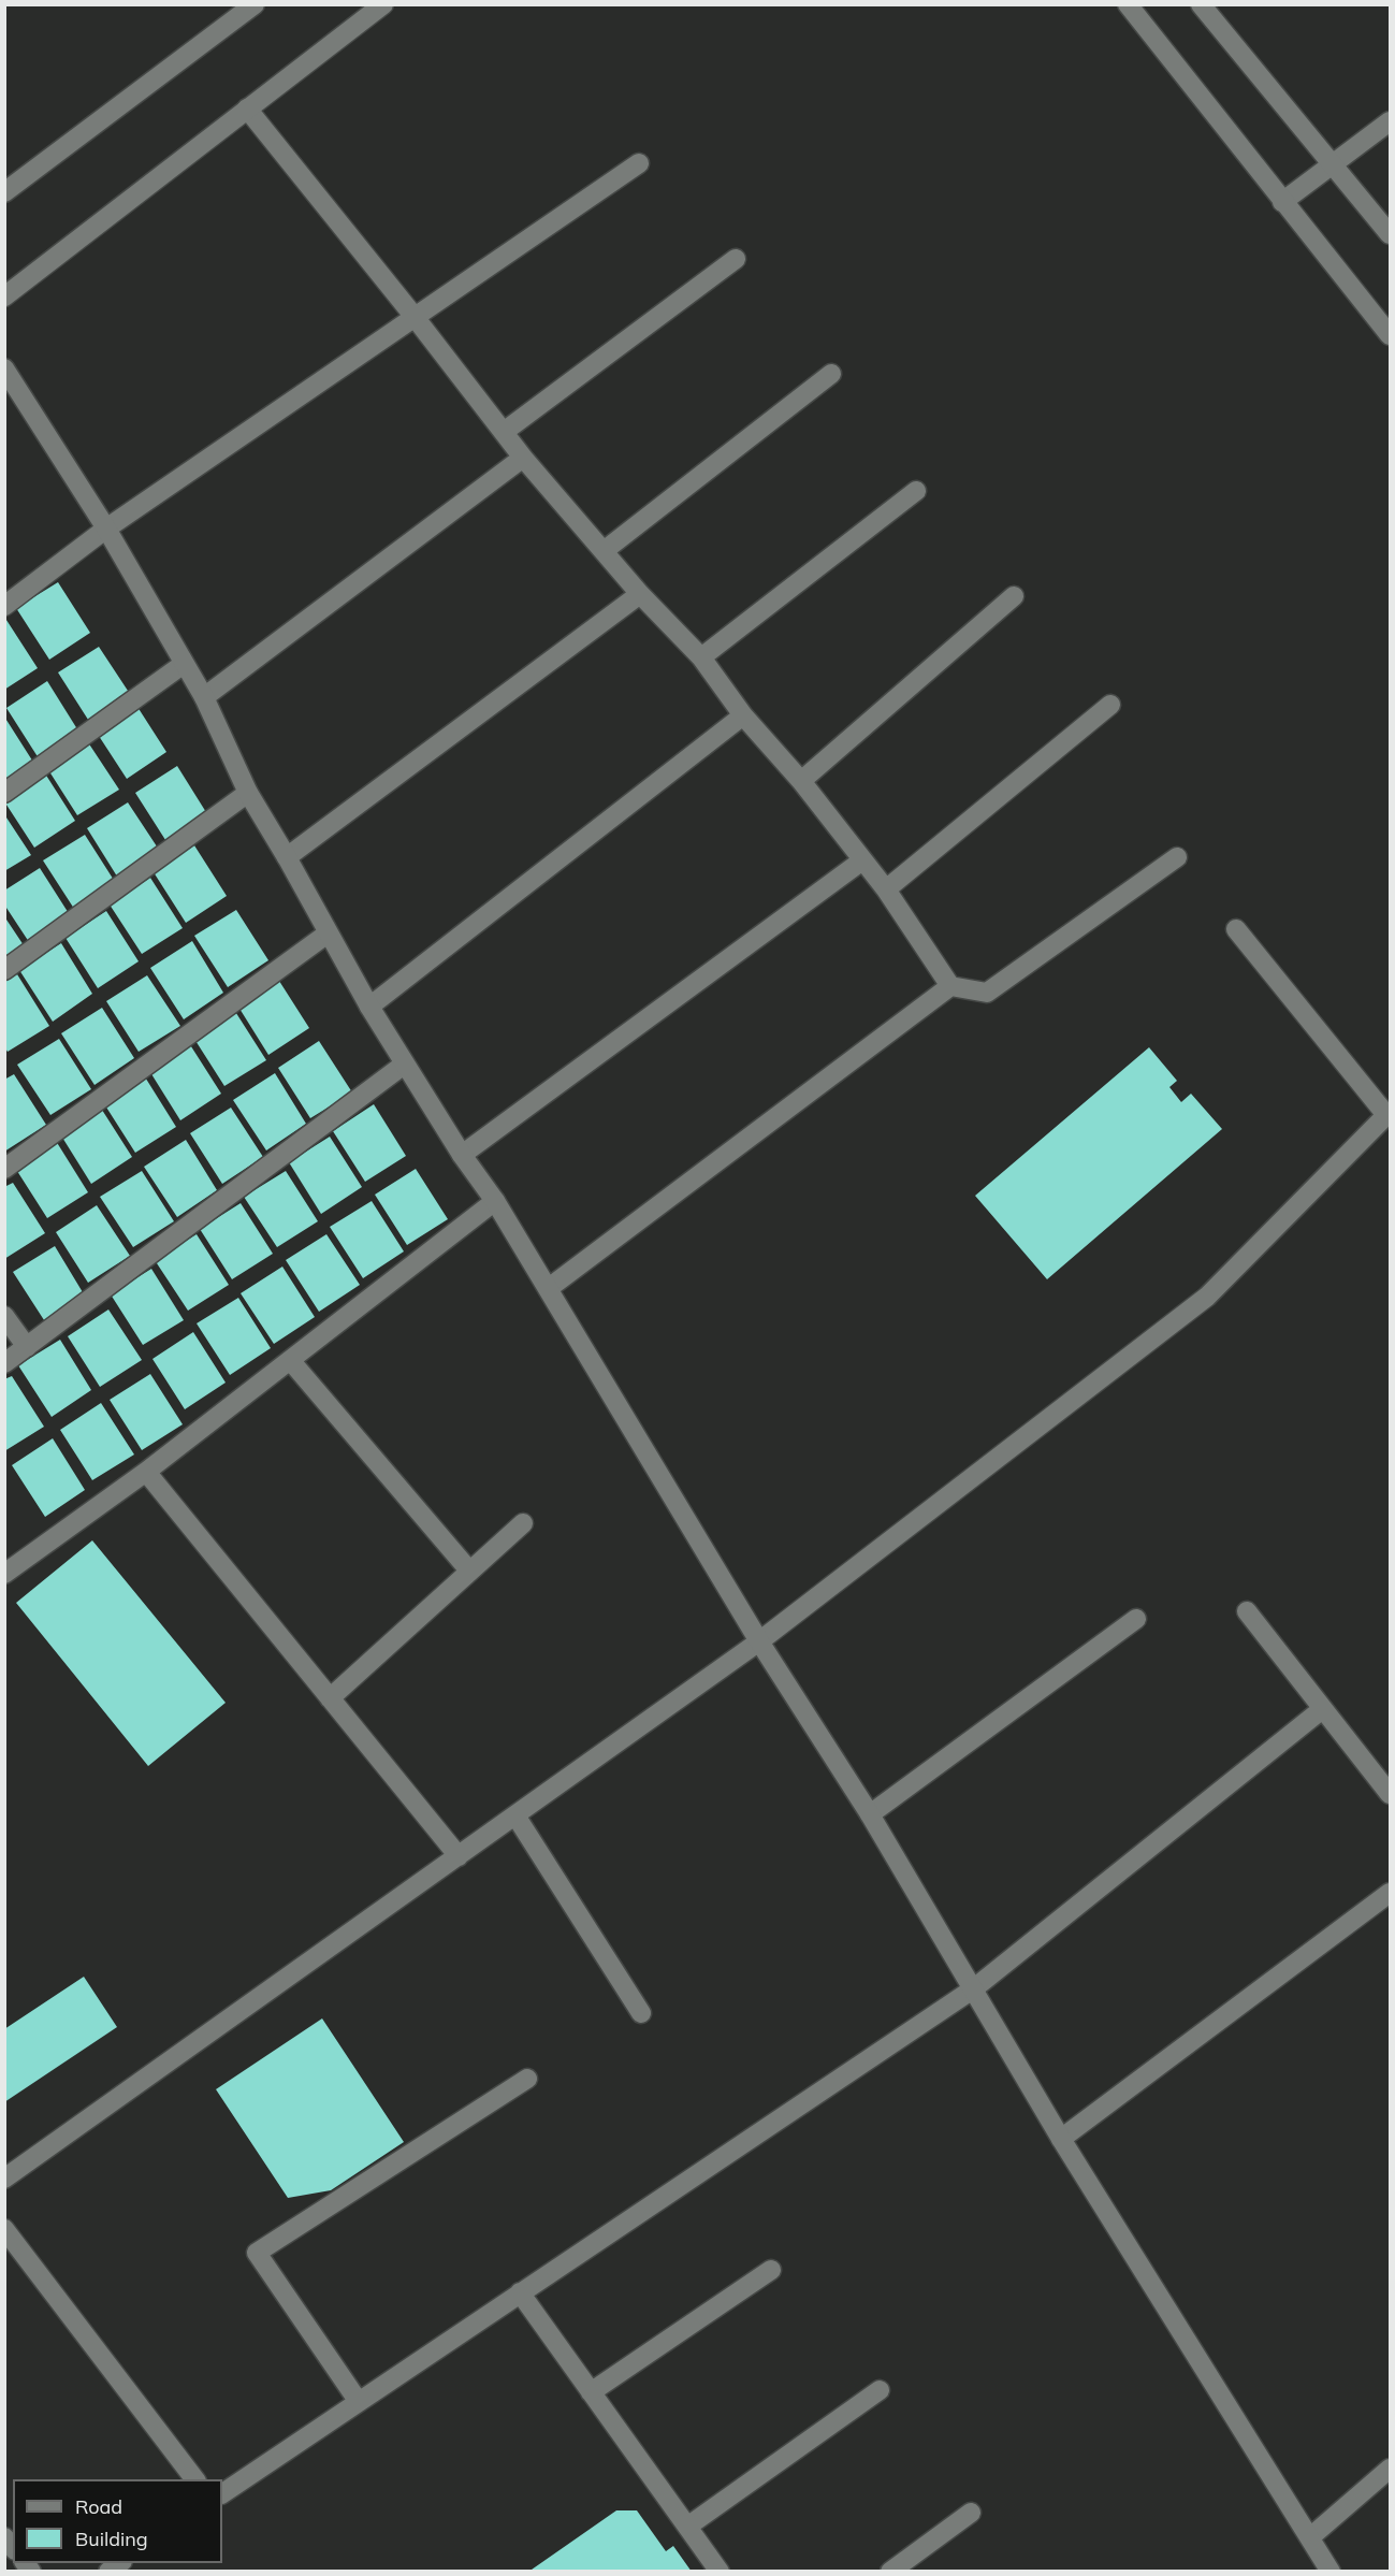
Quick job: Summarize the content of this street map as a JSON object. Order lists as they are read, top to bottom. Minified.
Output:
{"legend":["Road","Building"]}
